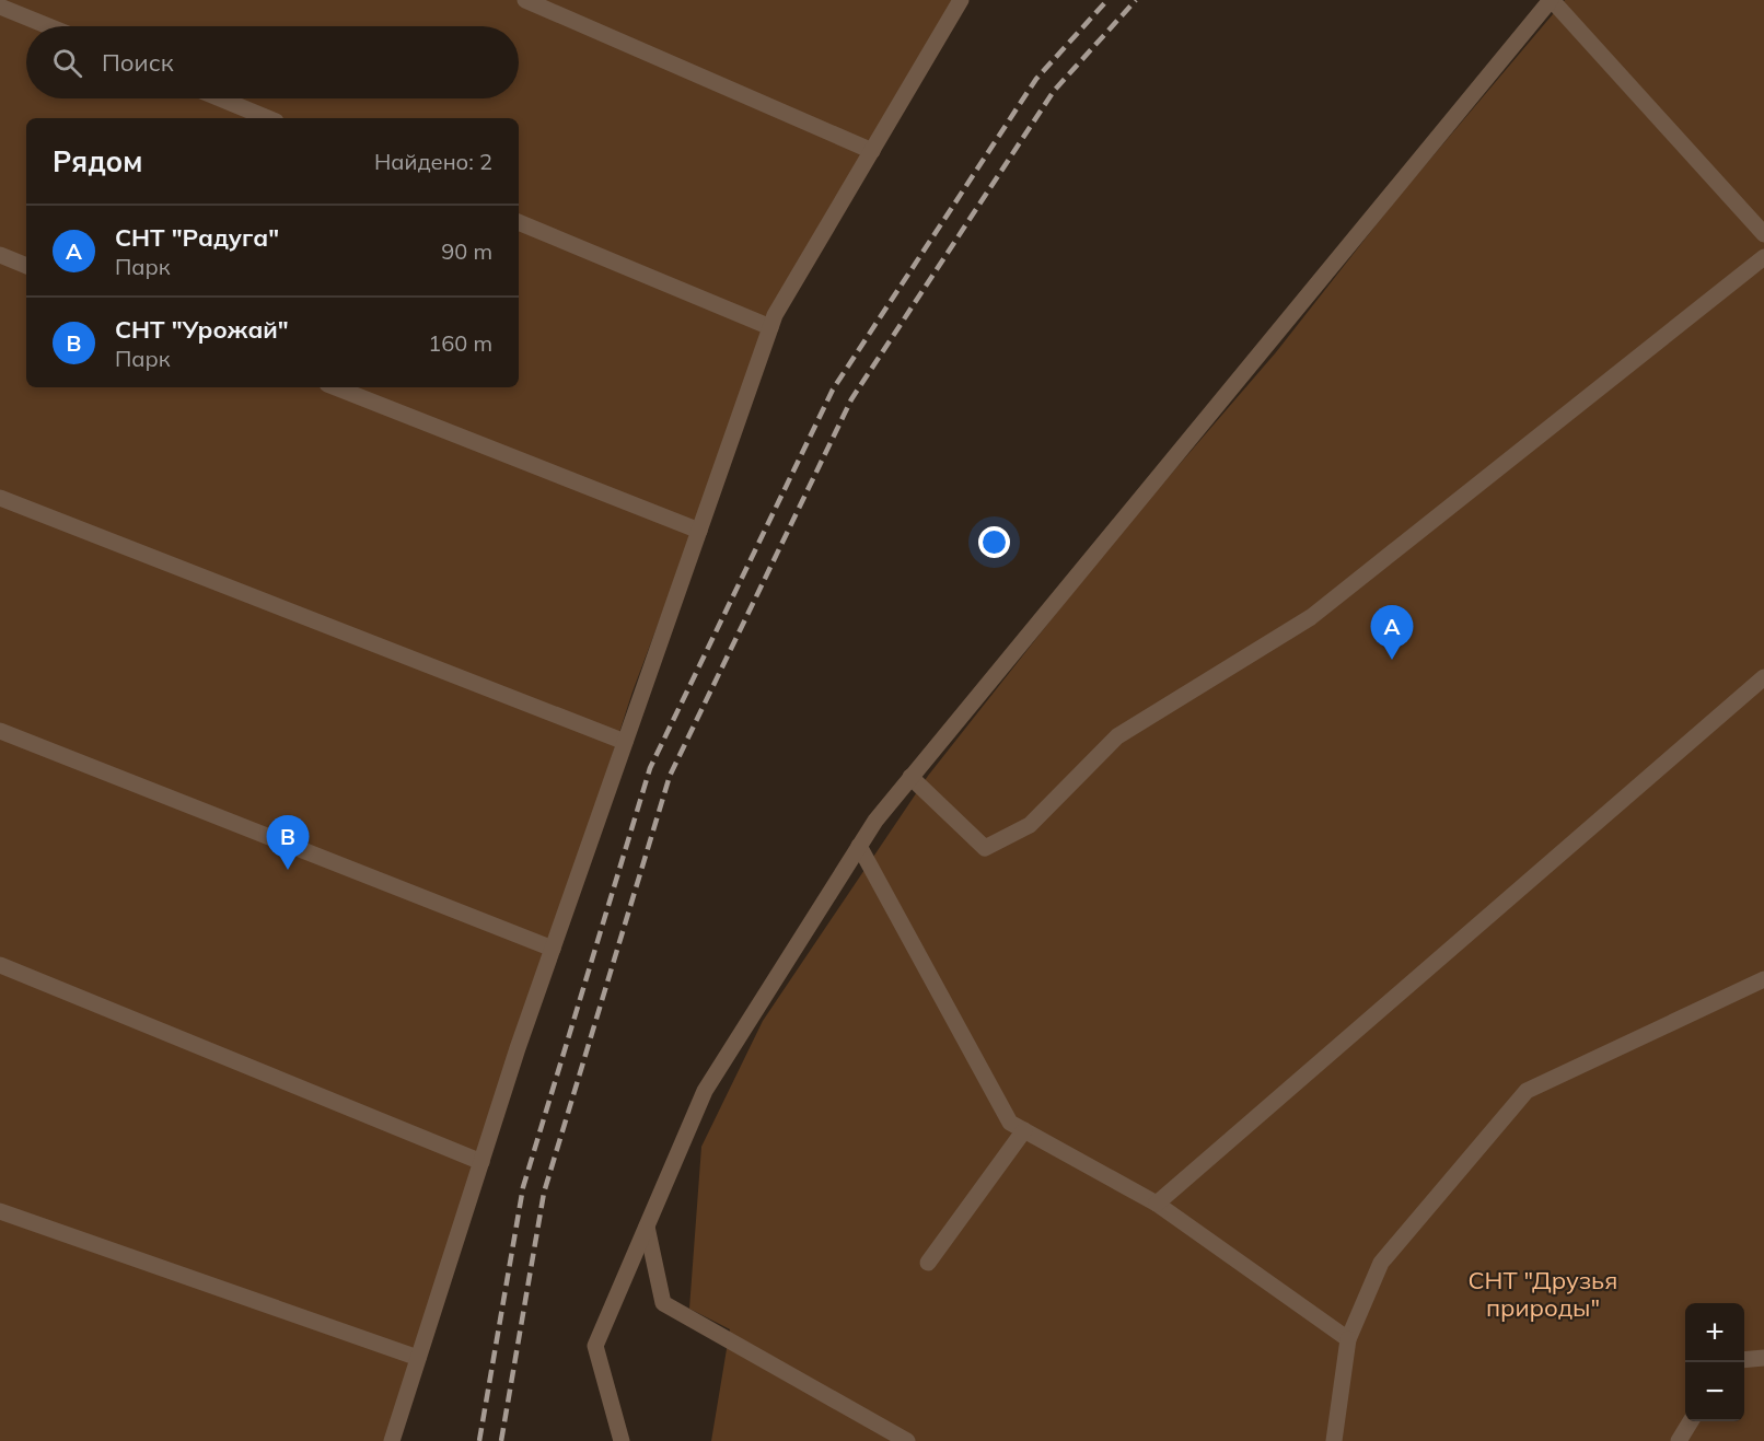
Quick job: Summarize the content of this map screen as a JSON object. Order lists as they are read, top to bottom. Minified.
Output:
{"parks":["СНТ \"Друзья природы\""],"page":{"search":"Поиск","heading":["Рядом","Найдено: 2"],"list":[{"mark":"A","name":"СНТ \"Радуга\"","note":"Парк","value":"90 m"},{"mark":"B","name":"СНТ \"Урожай\"","note":"Парк","value":"160 m"}],"pins":["A","B"],"map_buttons":["+","−"]}}
